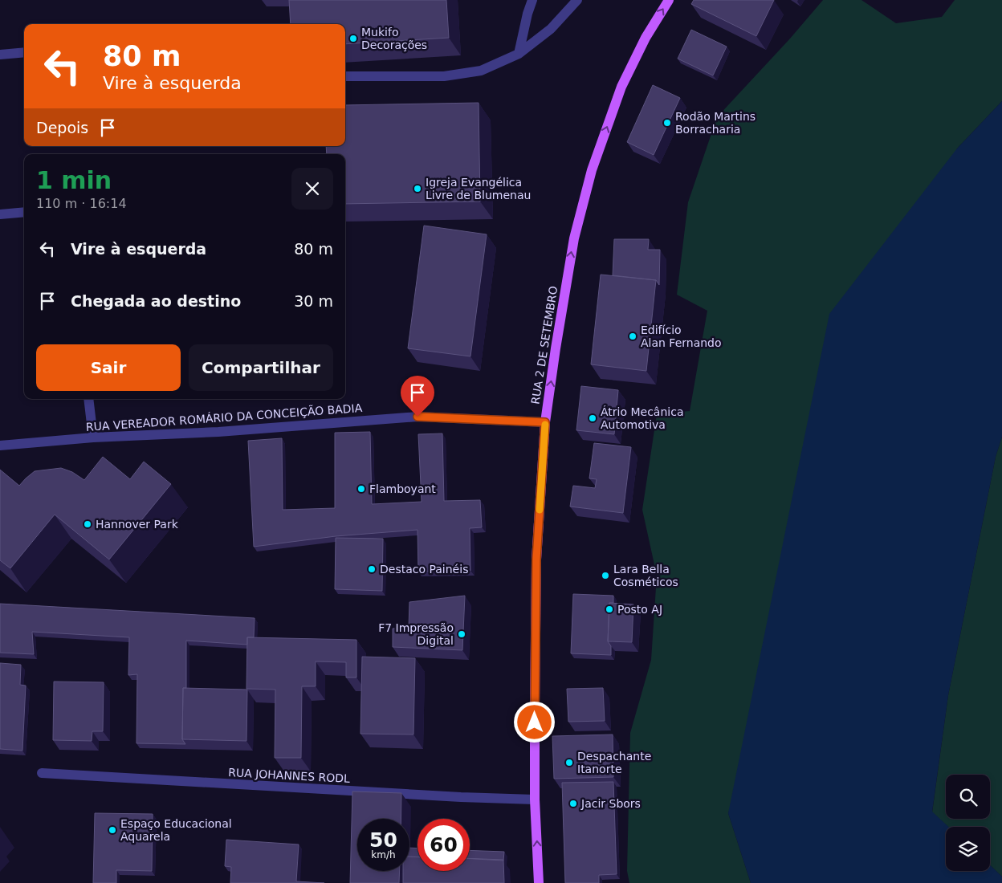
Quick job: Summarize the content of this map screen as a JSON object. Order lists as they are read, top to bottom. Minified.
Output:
{"streets":{"main road":["RUA 2 DE SETEMBRO"],"street":["RUA VEREADOR ROMÁRIO DA CONCEIÇÃO BADIA","RUA JOHANNES RODL"]},"crossings":[["RUA 2 DE SETEMBRO","RUA VEREADOR ROMÁRIO DA CONCEIÇÃO BADIA"],["RUA 2 DE SETEMBRO","RUA JOHANNES RODL"]],"one_way":["RUA 2 DE SETEMBRO"],"places":["Mukifo Decorações","Rodão Martins Borracharia","Igreja Evangélica Livre de Blumenau","Edifício Alan Fernando","Átrio Mecânica Automotiva","Flamboyant","Hannover Park","Destaco Painéis","Lara Bella Cosméticos","Posto AJ","F7 Impressão Digital","Despachante Itanorte","Jacir Sbors","Espaço Educacional Aquarela"],"page":{"turn":["80 m","Vire à esquerda"],"then":"Depois","heading":["1 min","110 m · 16:14"],"list":[{"name":"Vire à esquerda","value":"80 m"},{"name":"Chegada ao destino","value":"30 m"}],"buttons":["Sair","Compartilhar"],"speed":"50 km/h","limit":"60"}}
